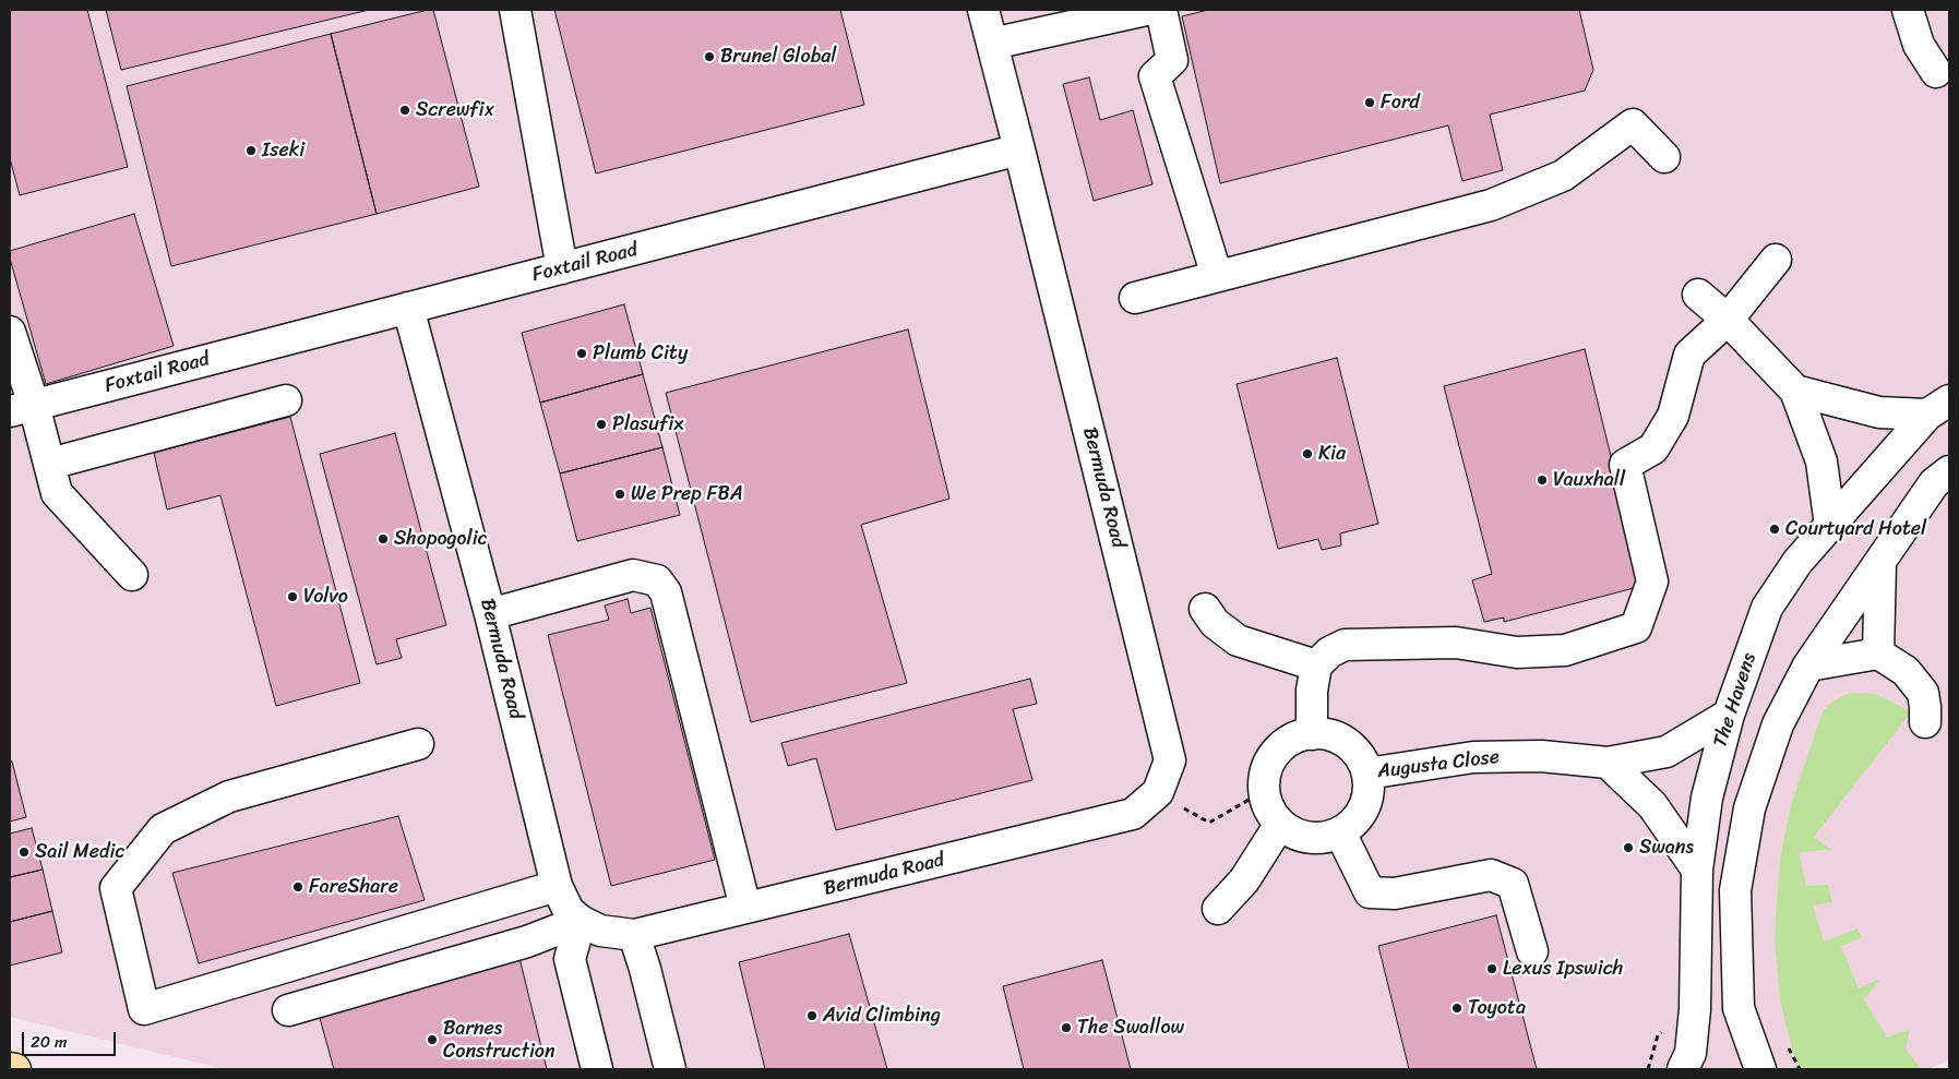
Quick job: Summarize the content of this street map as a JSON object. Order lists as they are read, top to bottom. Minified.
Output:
{"streets":{"street":["Foxtail Road","Bermuda Road","The Havens","Augusta Close"]},"crossings":[["Foxtail Road","Bermuda Road"],["The Havens","Augusta Close"]],"places":["Brunel Global","Ford","Screwfix","Iseki","Plumb City","Plasufix","Kia","Vauxhall","We Prep FBA","Courtyard Hotel","Shopogolic","Volvo","Swans","Sail Medic","FareShare","Lexus Ipswich","Toyota","Avid Climbing","The Swallow","Barnes Construction"],"scale_bar":"20 m"}
